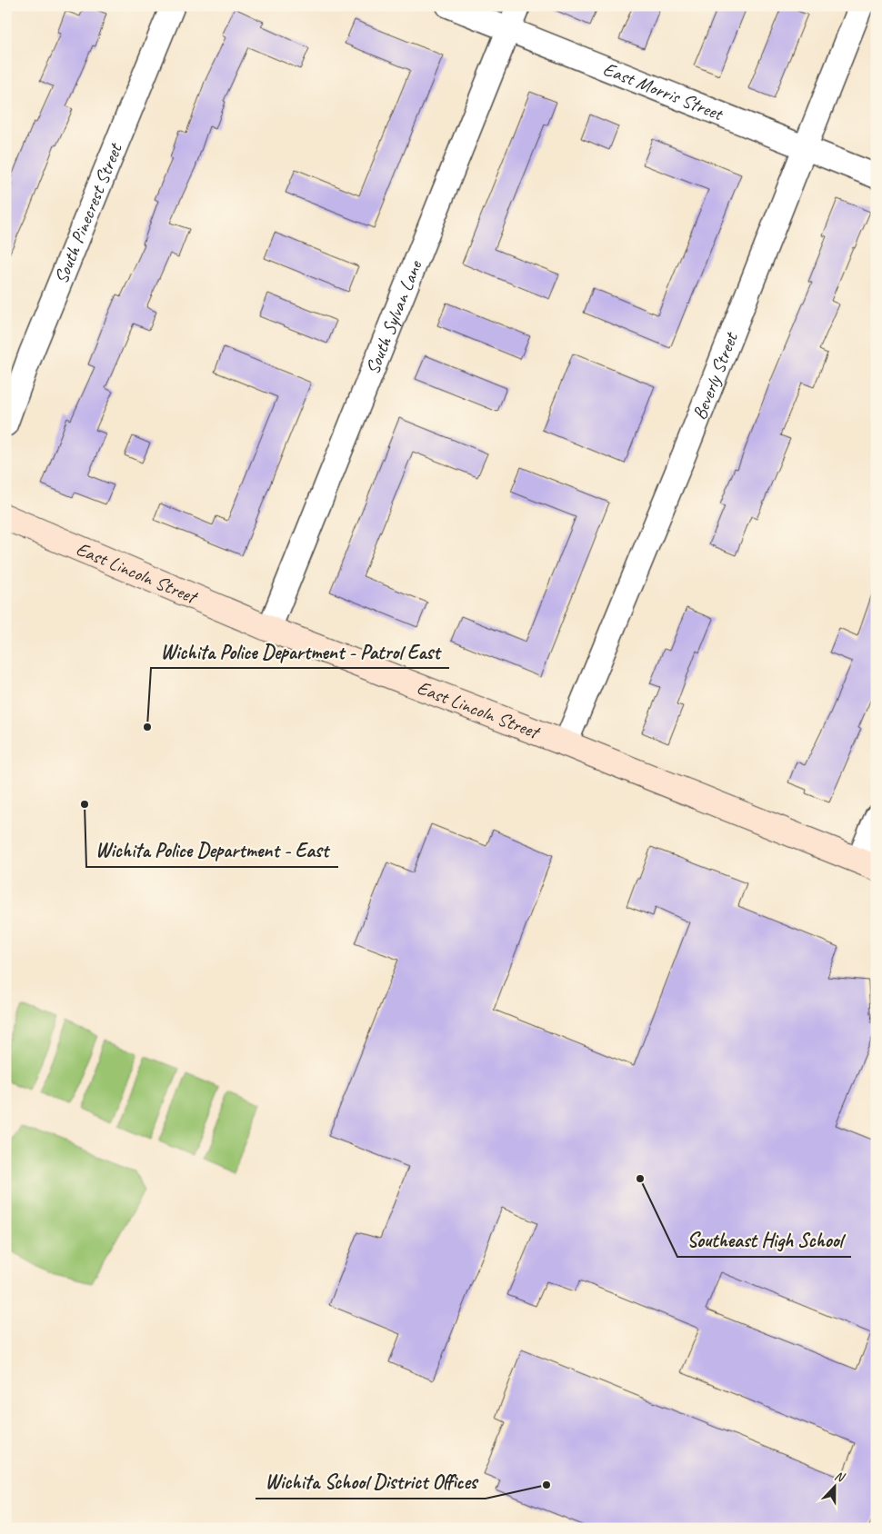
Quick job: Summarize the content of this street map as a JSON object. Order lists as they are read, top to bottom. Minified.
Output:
{"streets":{"street":["East Morris Street","South Pinecrest Street","South Sylvan Lane","Beverly Street","East Lincoln Street"]},"crossings":[["East Morris Street","South Sylvan Lane"],["East Morris Street","Beverly Street"],["South Sylvan Lane","East Lincoln Street"],["Beverly Street","East Lincoln Street"]],"places":["Wichita Police Department - Patrol East","Wichita Police Department - East","Southeast High School","Wichita School District Offices"],"north":"top"}
